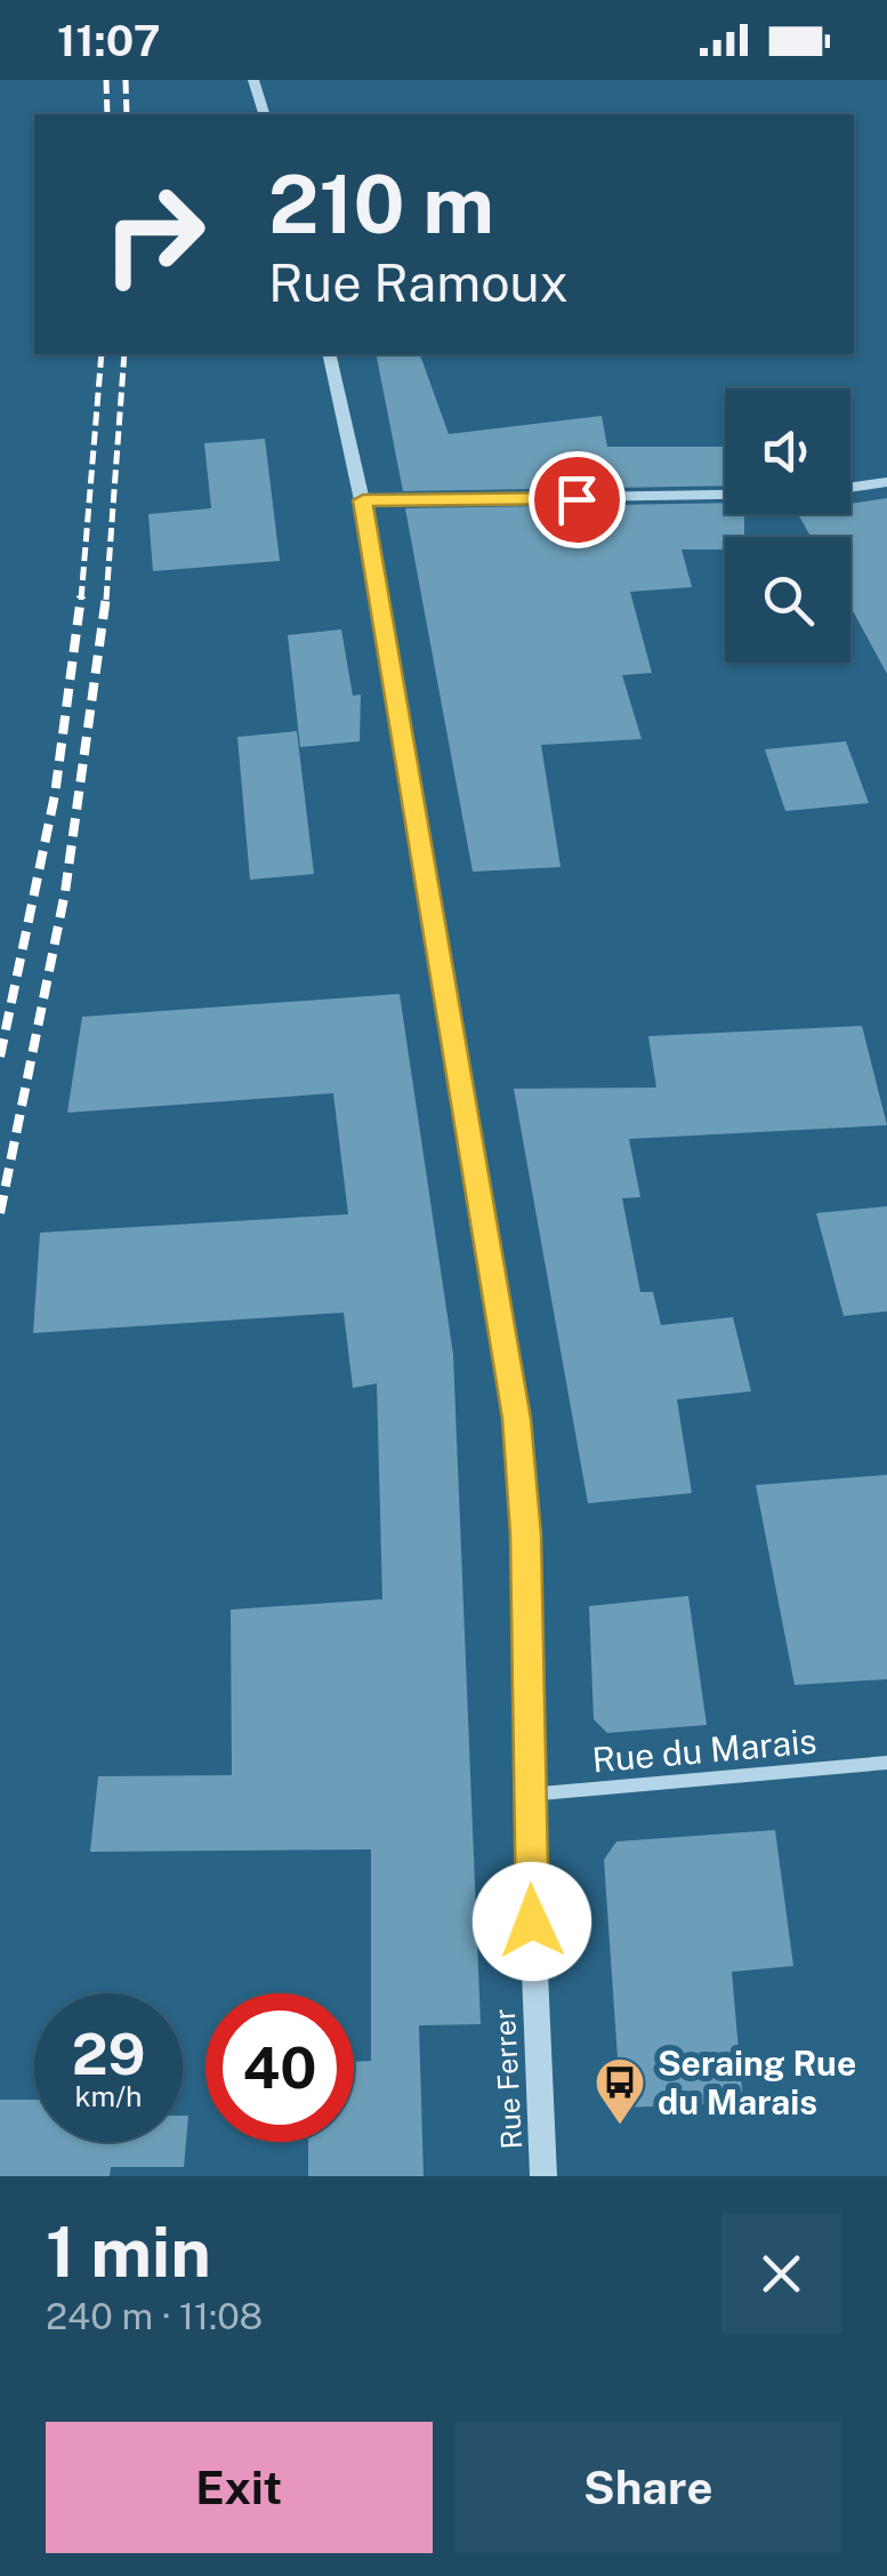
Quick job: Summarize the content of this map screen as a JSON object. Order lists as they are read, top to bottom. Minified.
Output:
{"streets":{"street":["Rue du Marais","Rue Ferrer"]},"crossings":[["Rue du Marais","Rue Ferrer"]],"places":{"bus stop":["Seraing Rue du Marais"]},"page":{"status":"11:07","turn":["210 m","Rue Ramoux"],"speed":"29 km/h","limit":"40","heading":["1 min","240 m · 11:08"],"buttons":["Exit","Share"]}}
